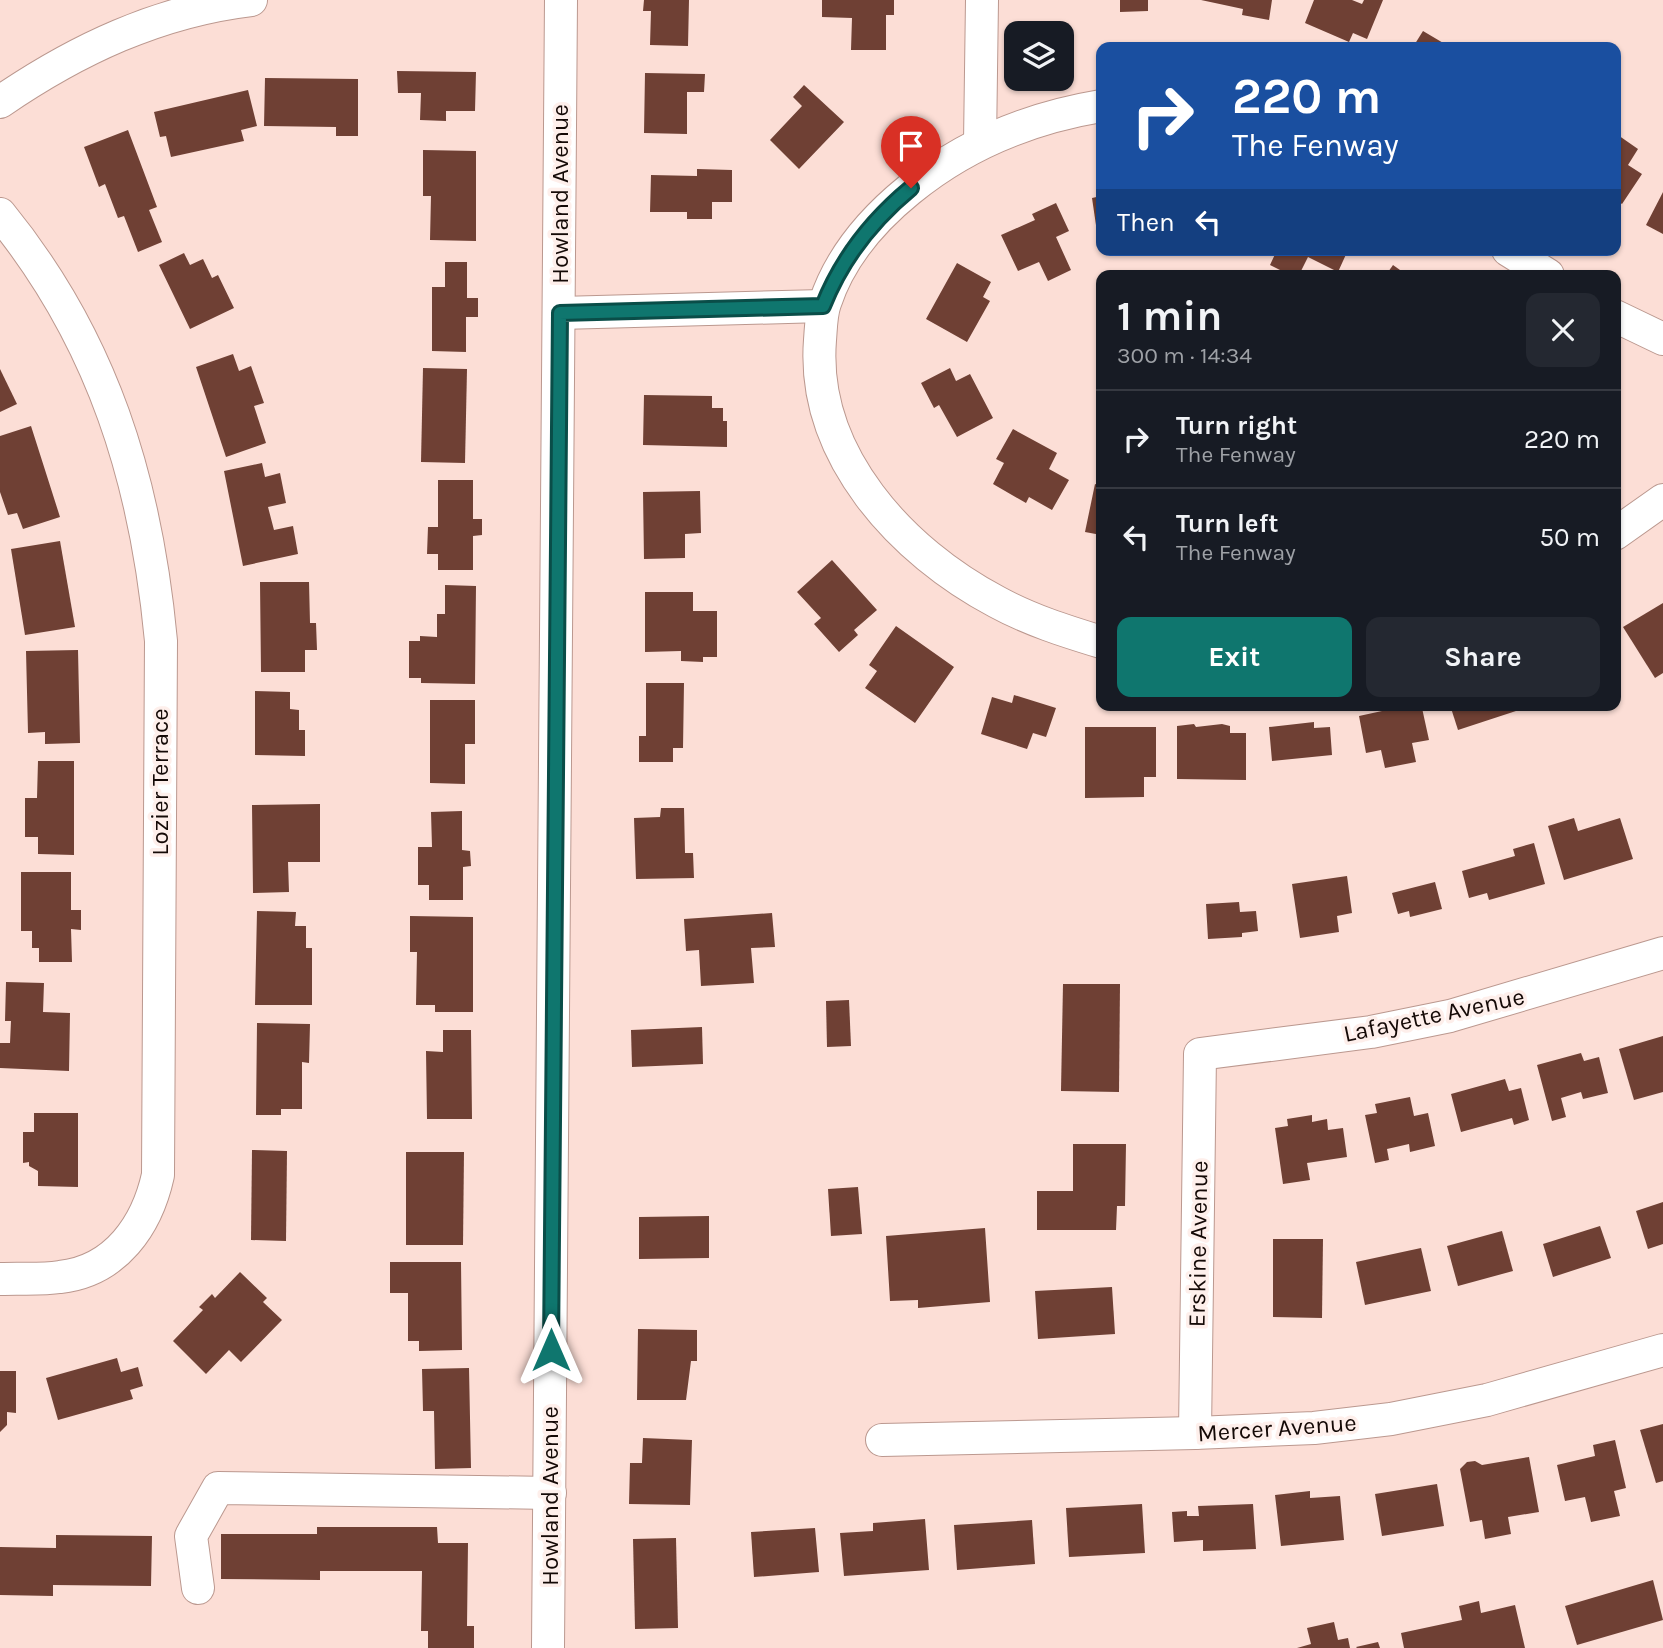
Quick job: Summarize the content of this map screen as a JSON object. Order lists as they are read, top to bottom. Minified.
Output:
{"streets":{"street":["Howland Avenue","Lozier Terrace","Lafayette Avenue","Erskine Avenue","Mercer Avenue"]},"crossings":[["Lafayette Avenue","Erskine Avenue"],["Erskine Avenue","Mercer Avenue"]],"page":{"turn":["220 m","The Fenway"],"then":"Then","heading":["1 min","300 m · 14:34"],"list":[{"name":"Turn right","note":"The Fenway","value":"220 m"},{"name":"Turn left","note":"The Fenway","value":"50 m"}],"buttons":["Exit","Share"]}}
